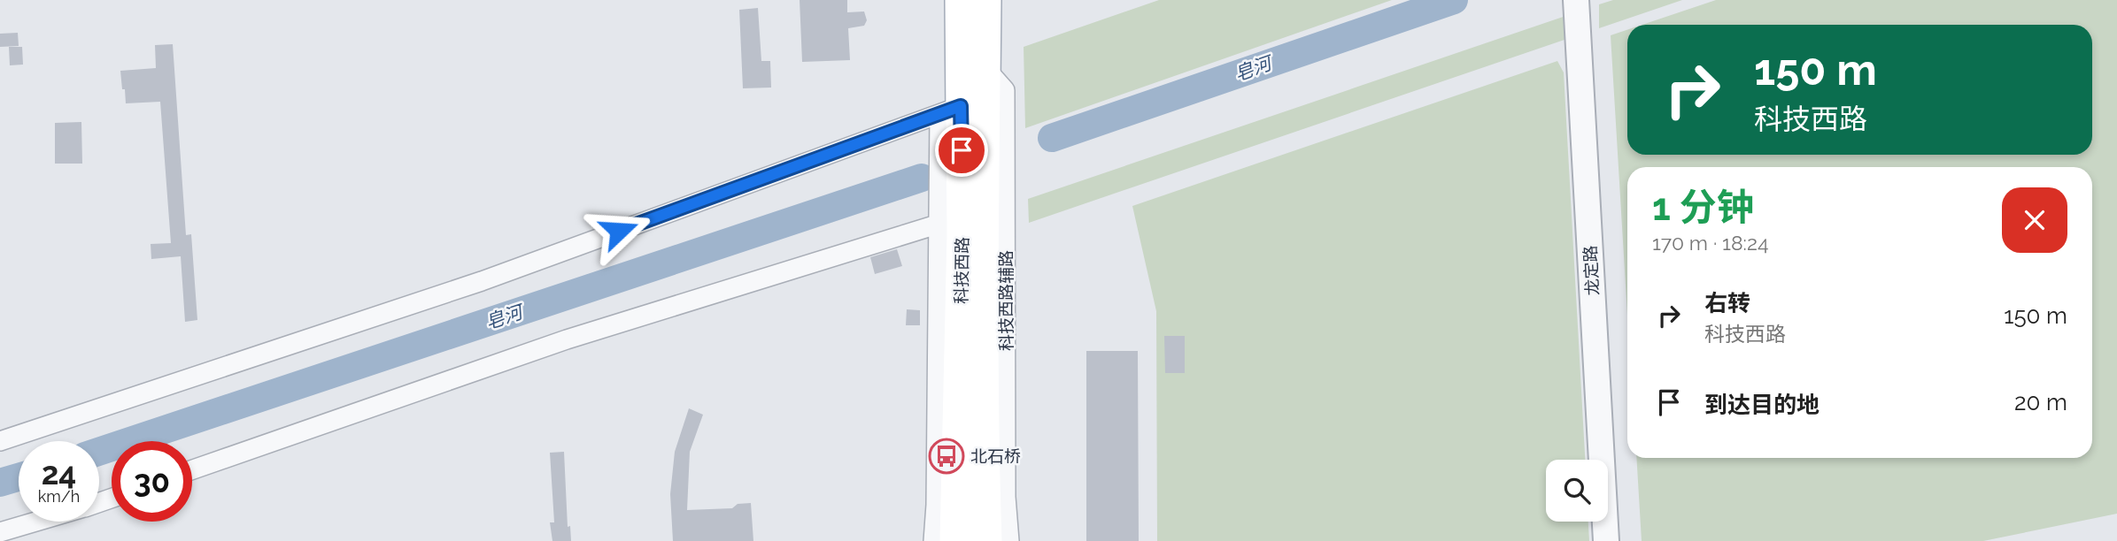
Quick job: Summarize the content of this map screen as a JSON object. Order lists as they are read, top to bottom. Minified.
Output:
{"streets":{"main road":["科技西路"],"street":["龙定路","科技西路辅路"]},"crossings":[["科技西路","科技西路辅路"]],"water":["皂河"],"places":{"bus stop":["北石桥"]},"page":{"turn":["150 m","科技西路"],"heading":["1 分钟","170 m · 18:24"],"list":[{"name":"右转","note":"科技西路","value":"150 m"},{"name":"到达目的地","value":"20 m"}],"speed":"24 km/h","limit":"30"}}
